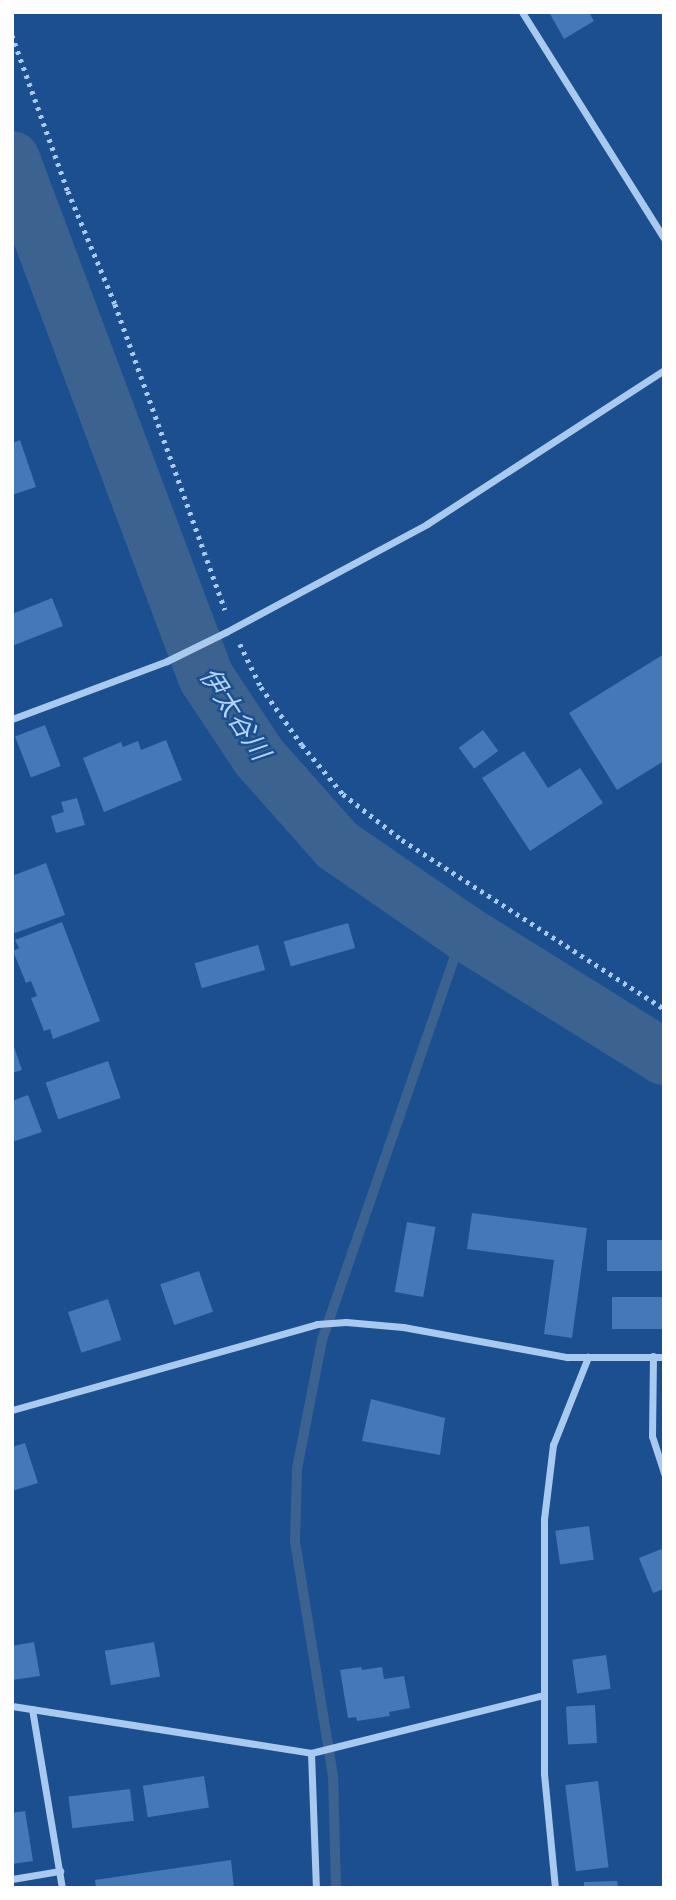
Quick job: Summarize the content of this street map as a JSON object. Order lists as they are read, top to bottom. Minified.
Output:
{"water":["伊太谷川"]}
